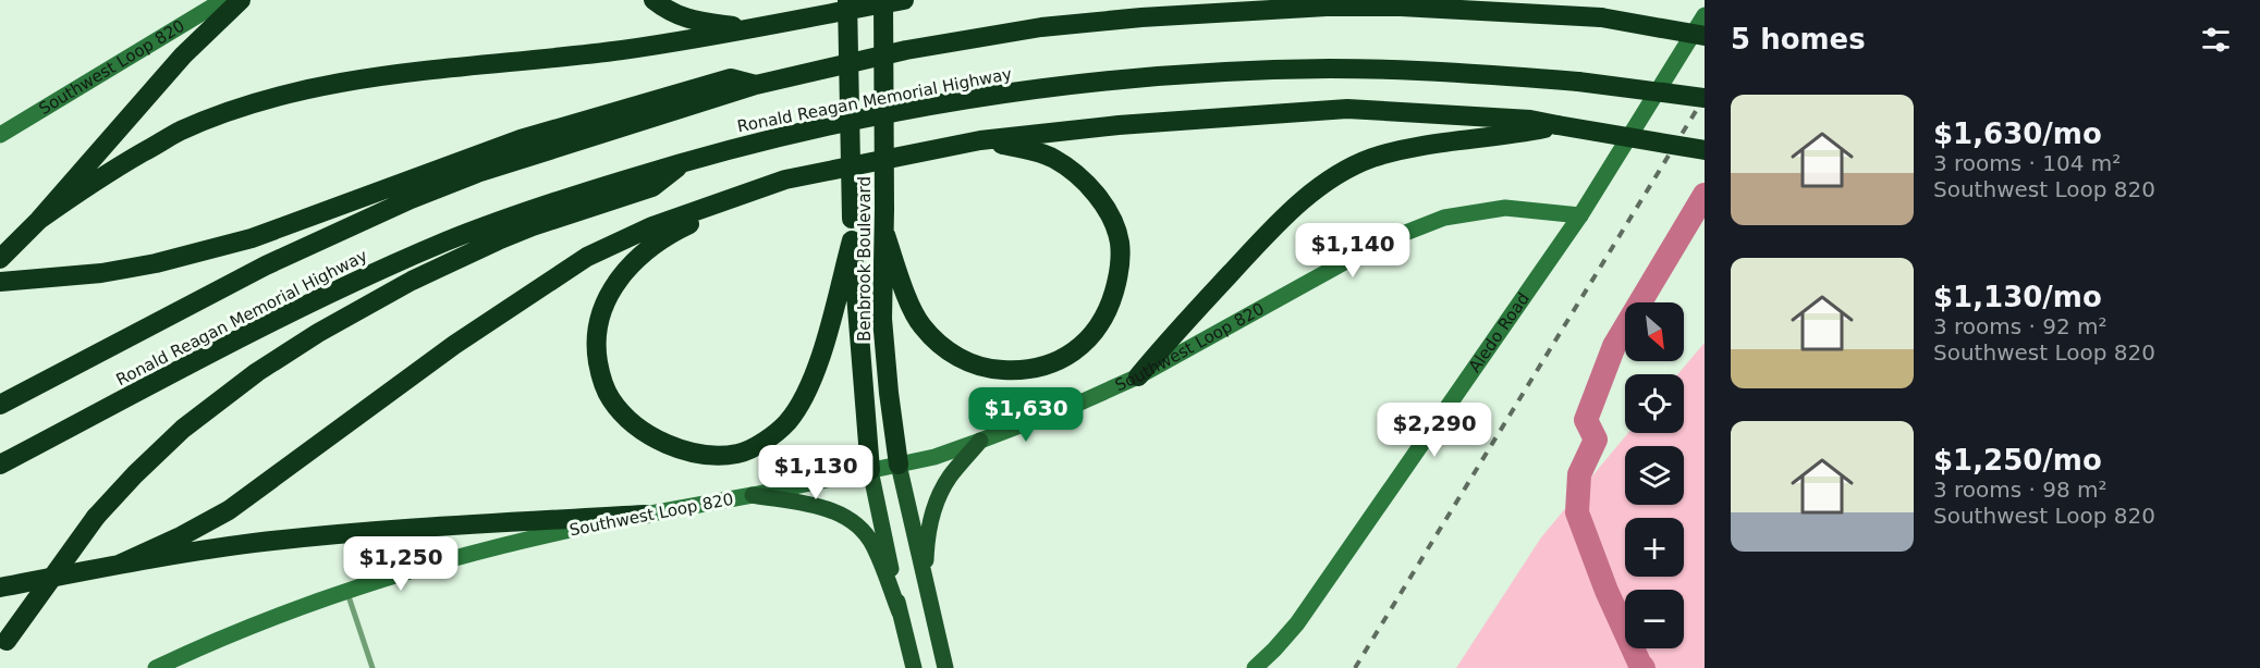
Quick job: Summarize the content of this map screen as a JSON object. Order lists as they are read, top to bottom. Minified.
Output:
{"streets":{"highway":["Ronald Reagan Memorial Highway","Benbrook Boulevard"],"main road":["Southwest Loop 820","Aledo Road"]},"crossings":[["Southwest Loop 820","Benbrook Boulevard"],["Southwest Loop 820","Aledo Road"]],"north":"bottom right","page":{"heading":"5 homes","list":[{"name":"$1,630/mo","note":"3 rooms · 104 m² · Southwest Loop 820"},{"name":"$1,130/mo","note":"3 rooms · 92 m² · Southwest Loop 820"},{"name":"$1,250/mo","note":"3 rooms · 98 m² · Southwest Loop 820"}],"price":["$1,140","$1,630","$2,290","$1,130","$1,250"],"map_buttons":["+","−"]}}
